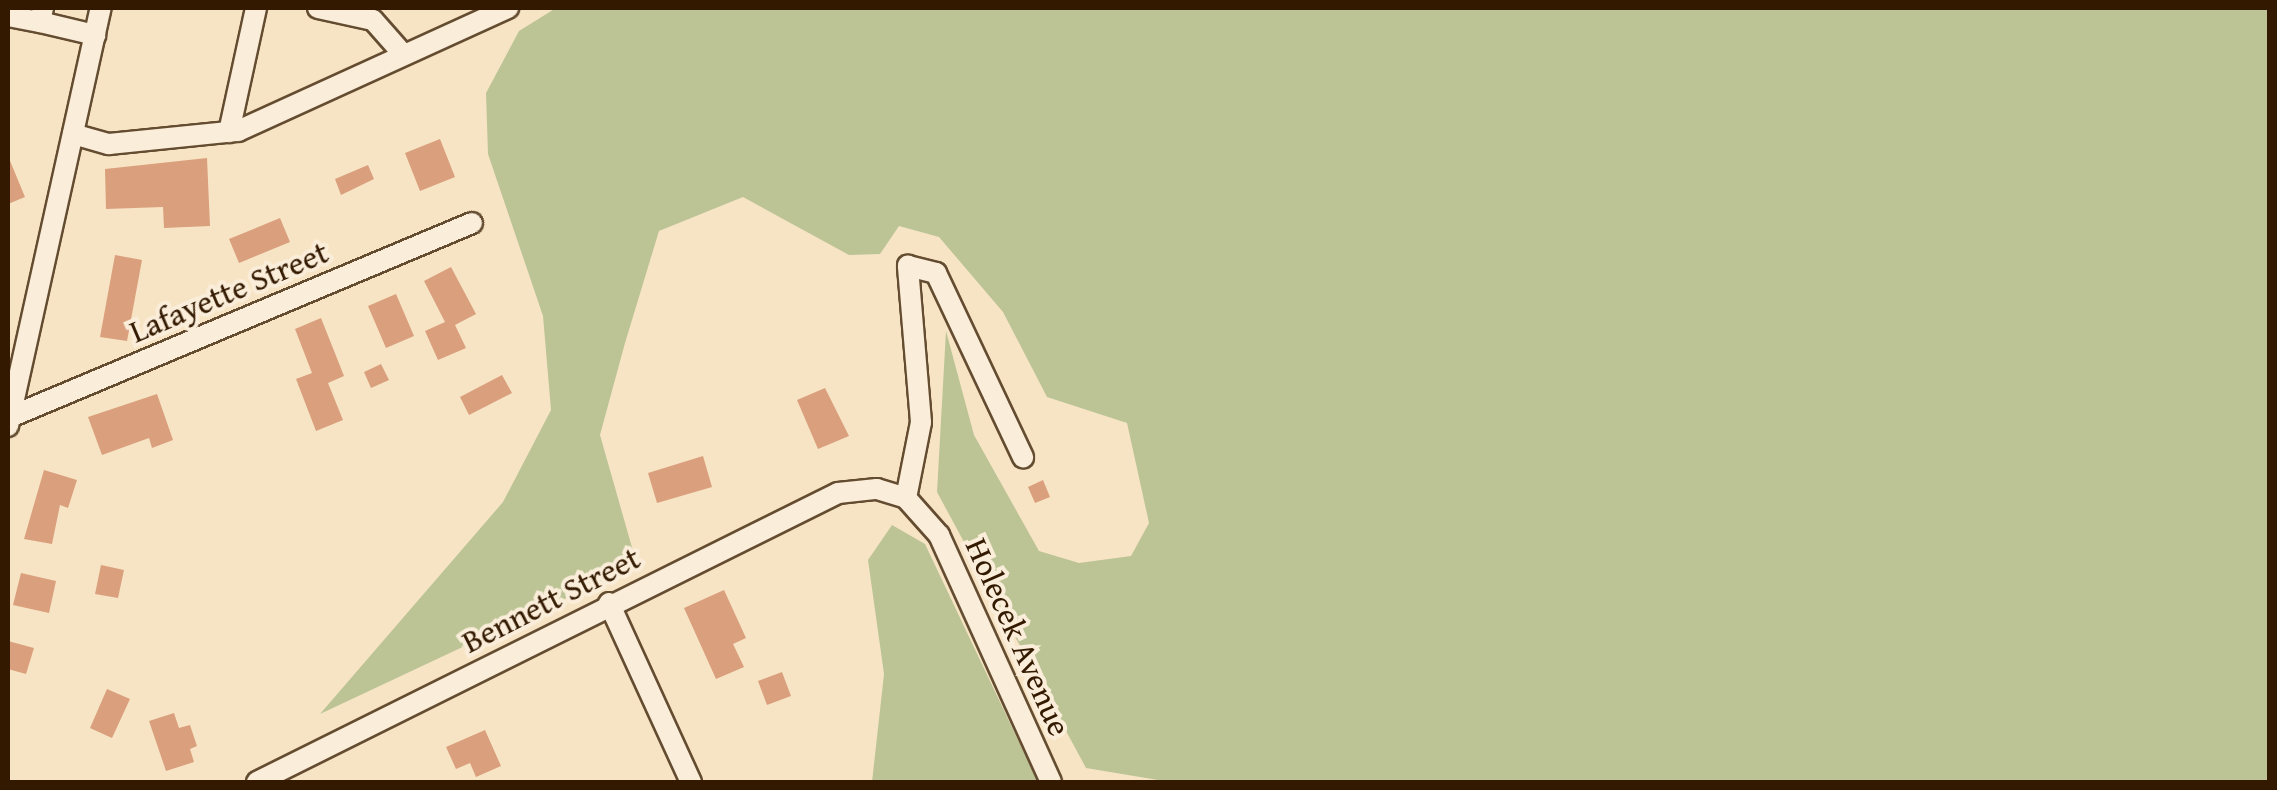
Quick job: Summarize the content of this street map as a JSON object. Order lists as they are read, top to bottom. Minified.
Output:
{"streets":{"street":["Lafayette Street","Bennett Street","Holecek Avenue"]},"crossings":[["Bennett Street","Holecek Avenue"]]}
